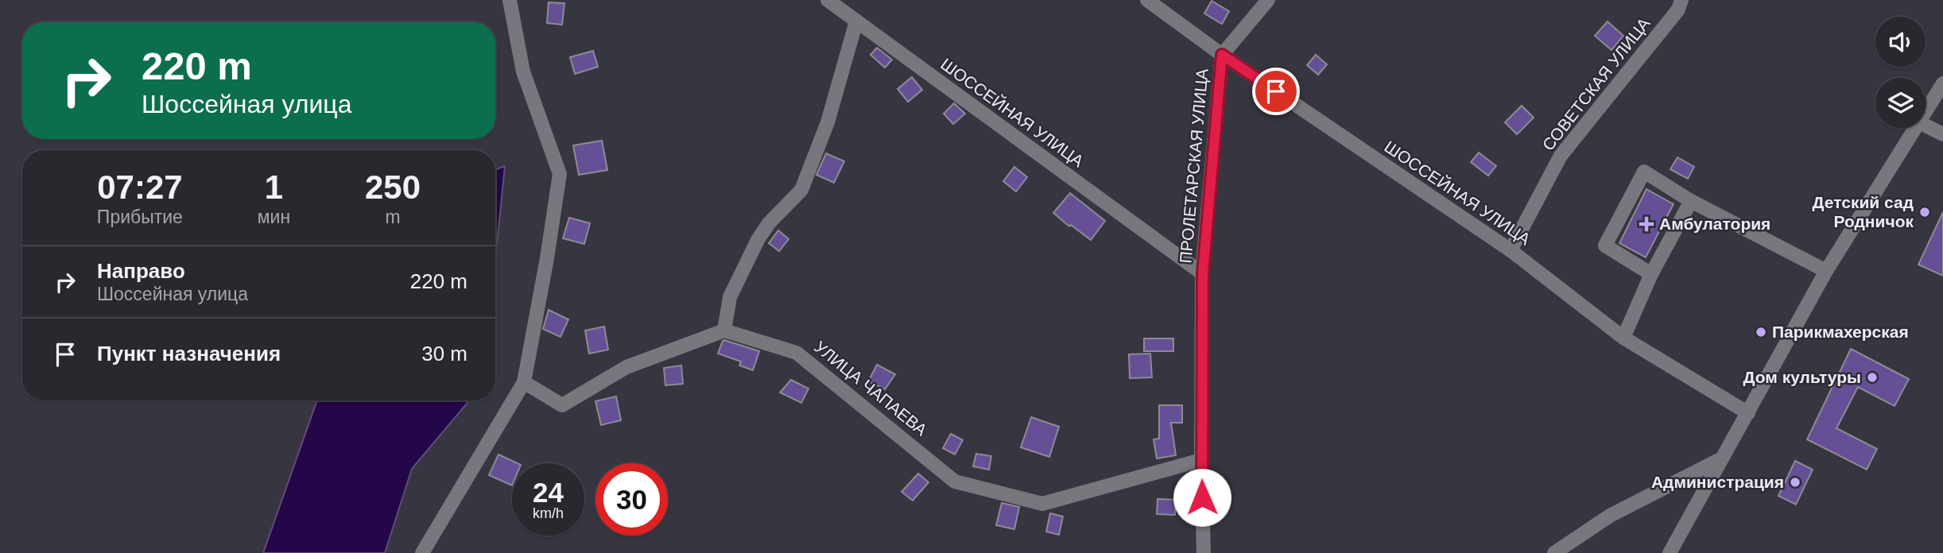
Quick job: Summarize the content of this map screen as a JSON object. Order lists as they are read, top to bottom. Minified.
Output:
{"streets":{"street":["СОВЕТСКАЯ УЛИЦА","ШОССЕЙНАЯ УЛИЦА","ПРОЛЕТАРСКАЯ УЛИЦА","УЛИЦА ЧАПАЕВА"]},"crossings":[["СОВЕТСКАЯ УЛИЦА","ШОССЕЙНАЯ УЛИЦА"],["ШОССЕЙНАЯ УЛИЦА","ПРОЛЕТАРСКАЯ УЛИЦА"],["ПРОЛЕТАРСКАЯ УЛИЦА","УЛИЦА ЧАПАЕВА"]],"places":{"other":["Детский сад Родничок","Парикмахерская","Дом культуры","Администрация"],"health":["Амбулатория"]},"page":{"turn":["220 m","Шоссейная улица"],"eta":["07:27","Прибытие","1","мин","250","m"],"list":[{"name":"Направо","note":"Шоссейная улица","value":"220 m"},{"name":"Пункт назначения","value":"30 m"}],"speed":"24 km/h","limit":"30"}}
